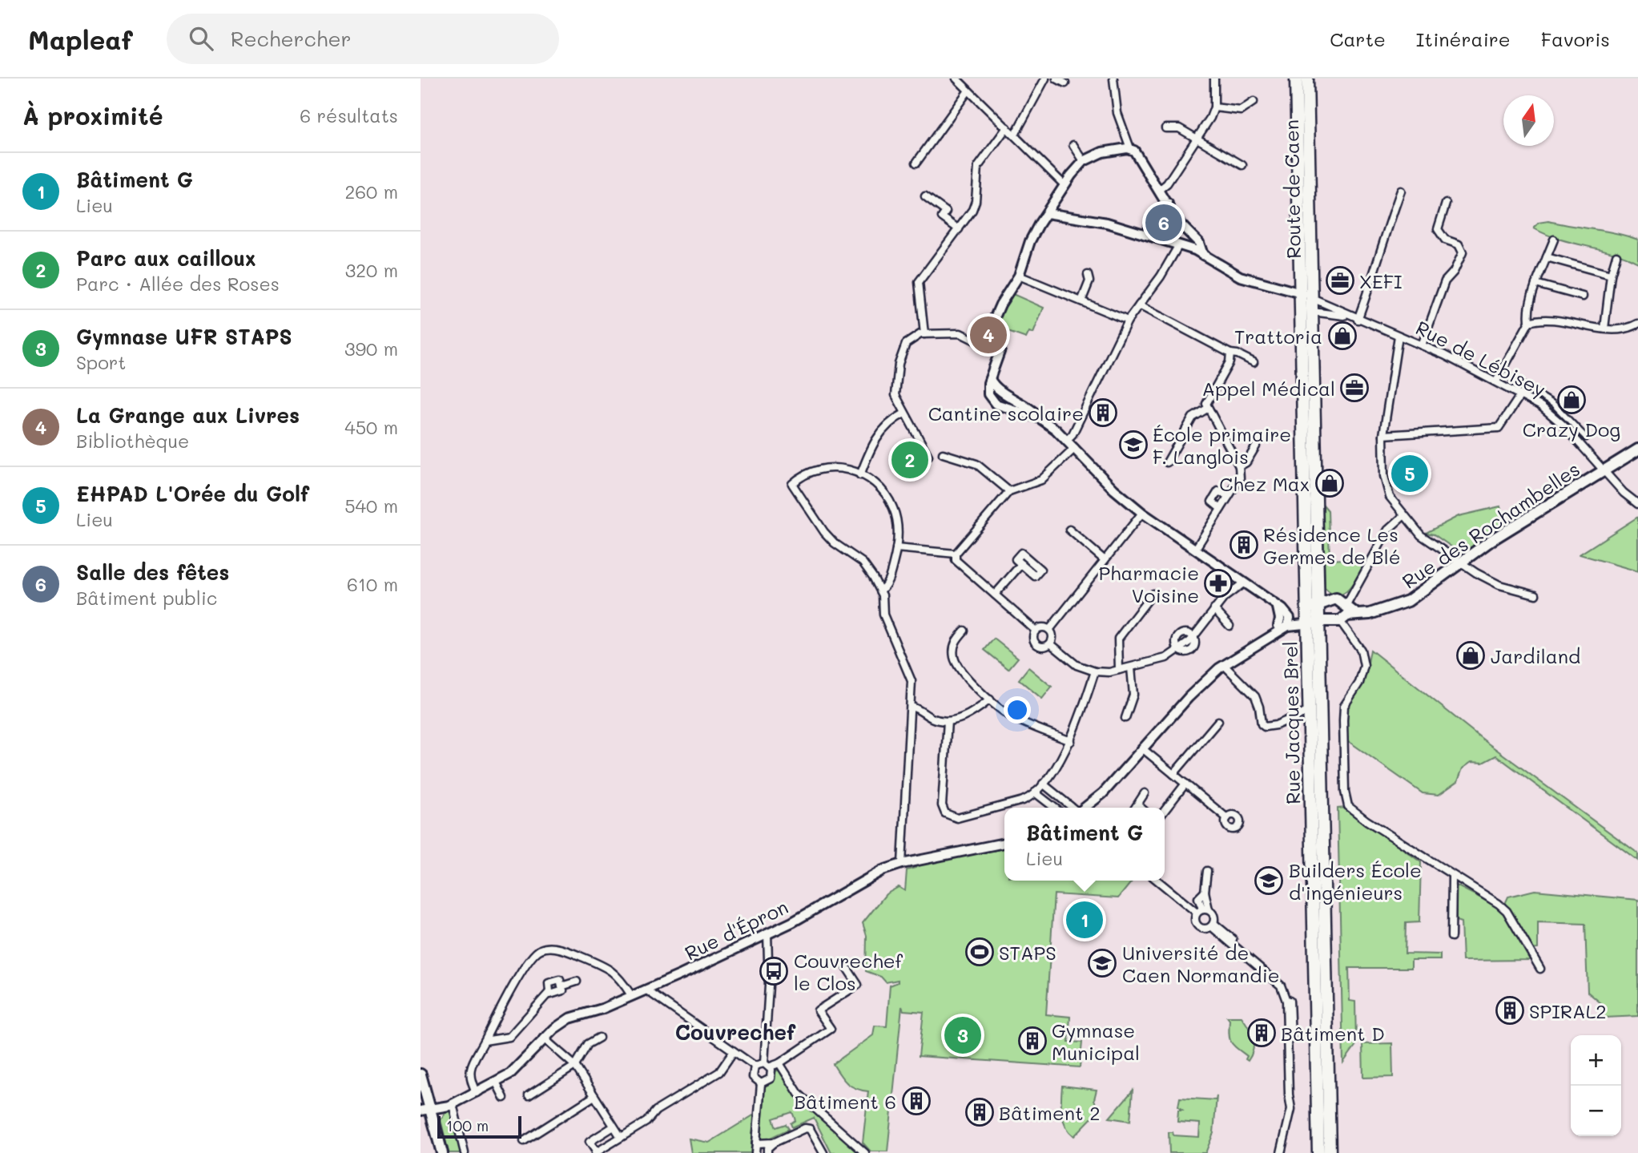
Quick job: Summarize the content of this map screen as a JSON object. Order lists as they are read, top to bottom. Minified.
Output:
{"streets":{"main road":["Route de Caen","Rue des Rochambelles","Rue Jacques Brel"],"street":["Rue de Lébisey","Rue d'Épron"]},"crossings":[["Route de Caen","Rue de Lébisey"],["Route de Caen","Rue Jacques Brel"],["Rue de Lébisey","Rue des Rochambelles"],["Rue de Lébisey","Rue Jacques Brel"],["Rue des Rochambelles","Rue Jacques Brel"]],"districts":["Couvrechef"],"places":{"office":["XEFI","Appel Médical"],"shop":["Trattoria","Crazy Dog","Chez Max","Jardiland"],"building":["Cantine scolaire","Résidence Les Germes de Blé","SPIRAL2","Bâtiment D","Gymnase Municipal","Bâtiment 6","Bâtiment 2"],"school or university":["École primaire F. Langlois","Builders École d'ingénieurs","Université de Caen Normandie"],"pharmacy":["Pharmacie Voisine"],"sports":["STAPS"],"bus stop":["Couvrechef le Clos"]},"scale_bar":"100 m","north":"top","page":{"header":"Mapleaf","search":"Rechercher","nav":["Carte","Itinéraire","Favoris"],"heading":["À proximité","6 résultats"],"list":[{"mark":"1","name":"Bâtiment G","note":"Lieu","value":"260 m"},{"mark":"2","name":"Parc aux cailloux","note":"Parc · Allée des Roses","value":"320 m"},{"mark":"3","name":"Gymnase UFR STAPS","note":"Sport","value":"390 m"},{"mark":"4","name":"La Grange aux Livres","note":"Bibliothèque","value":"450 m"},{"mark":"5","name":"EHPAD L'Orée du Golf","note":"Lieu","value":"540 m"},{"mark":"6","name":"Salle des fêtes","note":"Bâtiment public","value":"610 m"}],"pins":["6","4","2","5","1","3"],"popup":["Bâtiment G","Lieu"],"map_buttons":["+","−"],"scale":"100 m"}}
